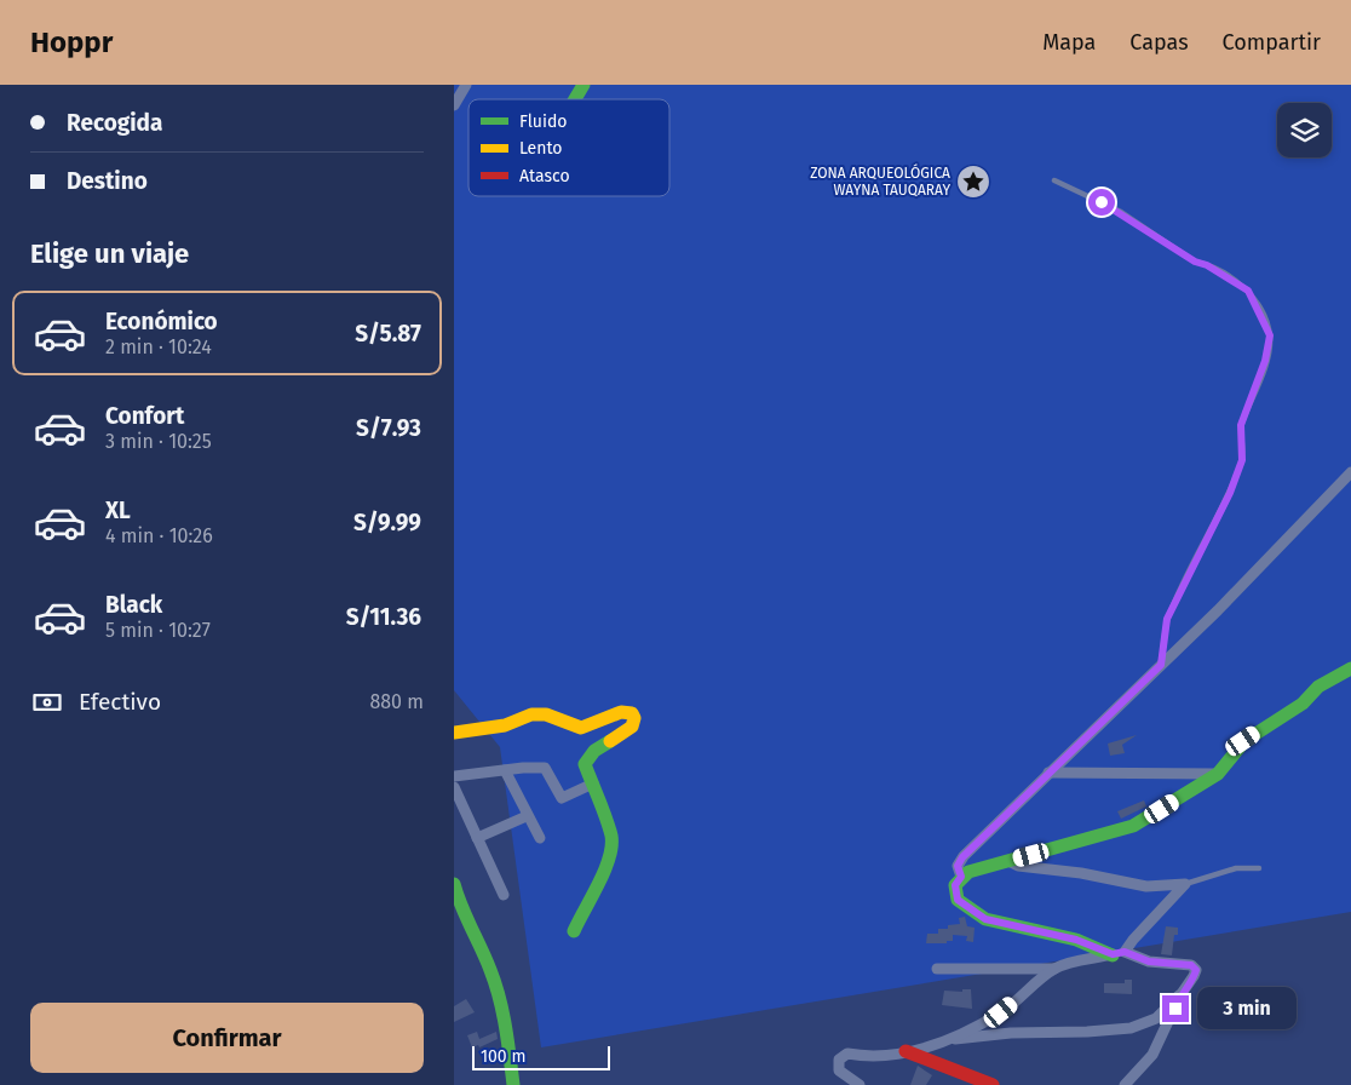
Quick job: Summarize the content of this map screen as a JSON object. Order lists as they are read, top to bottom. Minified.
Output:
{"places":{"place":["ZONA ARQUEOLÓGICA WAYNA TAUQARAY"]},"legend":["Fluido","Lento","Atasco"],"scale_bar":"100 m","page":{"header":"Hoppr","nav":["Mapa","Capas","Compartir"],"banner":["Recogida","Destino"],"heading":"Elige un viaje","list":[{"name":"Económico","note":"2 min · 10:24","value":"S/5.87"},{"name":"Confort","note":"3 min · 10:25","value":"S/7.93"},{"name":"XL","note":"4 min · 10:26","value":"S/9.99"},{"name":"Black","note":"5 min · 10:27","value":"S/11.36"}],"pay":["Efectivo","880 m"],"bubble":"3 min","buttons":"Confirmar","scale":"100 m"}}
